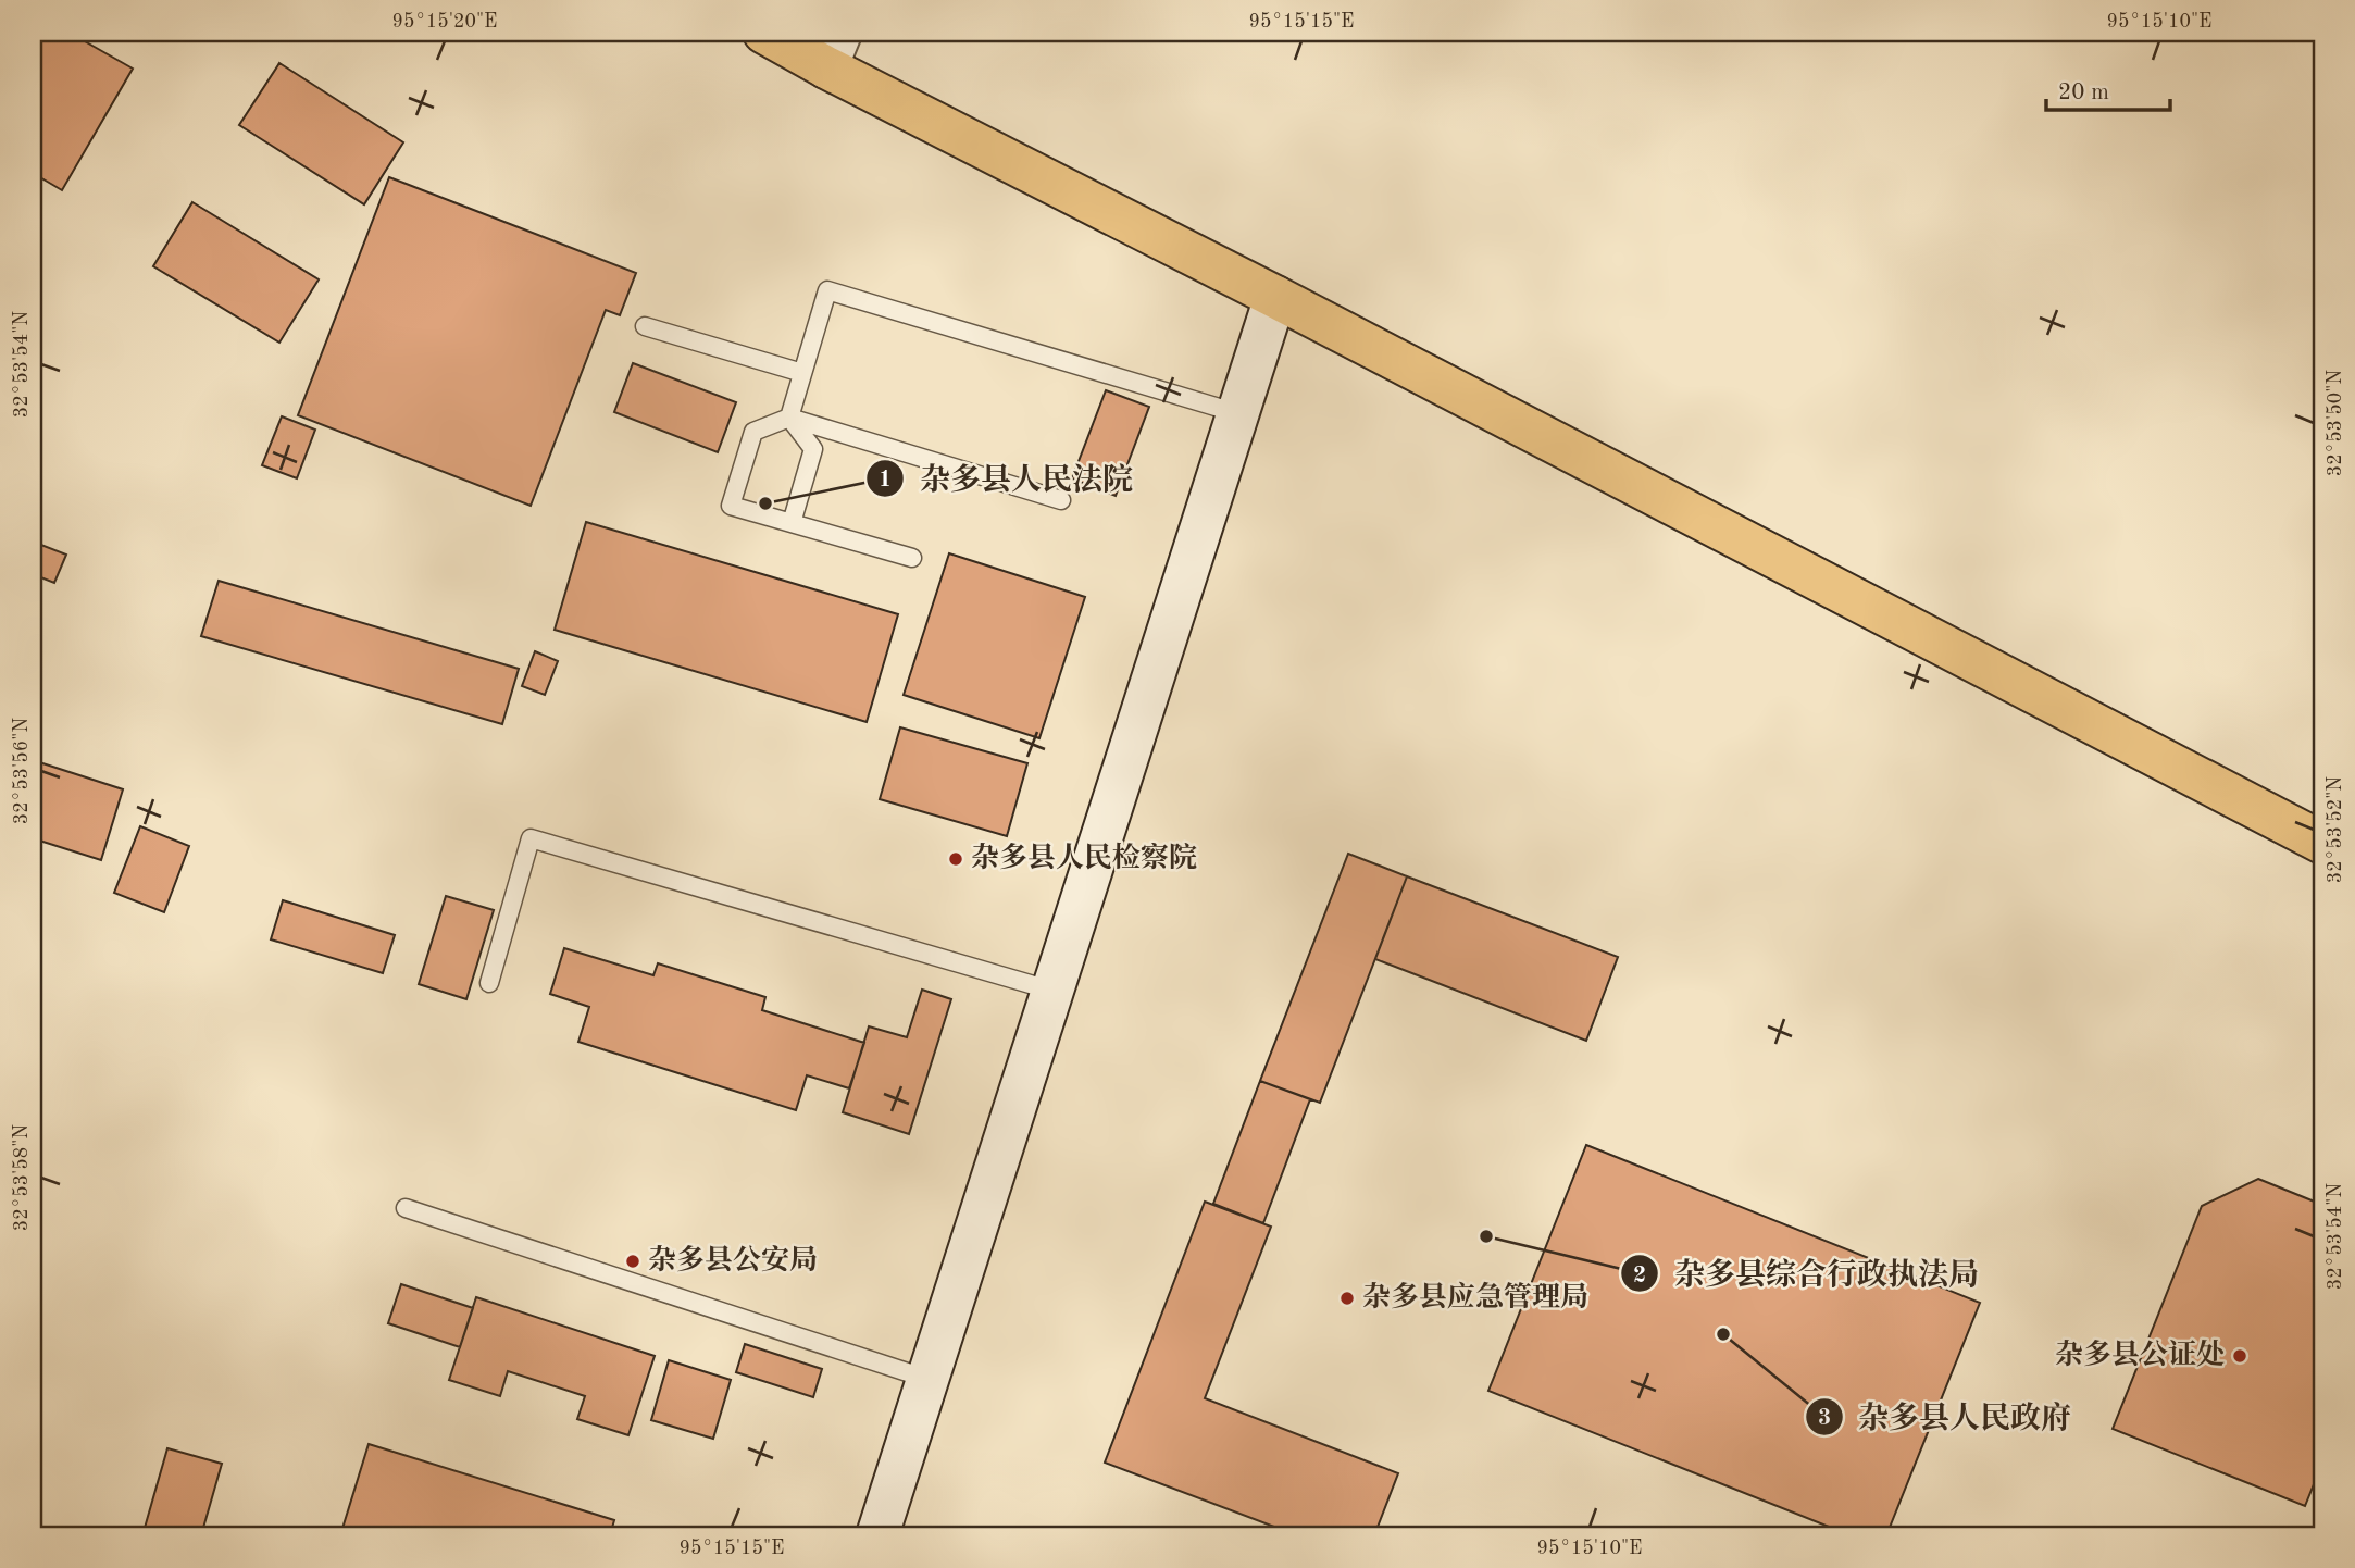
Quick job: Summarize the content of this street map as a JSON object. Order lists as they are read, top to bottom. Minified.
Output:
{"places":["杂多县人民法院","杂多县人民检察院","杂多县综合行政执法局","杂多县公安局","杂多县应急管理局","杂多县人民政府","杂多县公证处"],"scale_bar":"20 m","coordinates":["95°15'20\"E","95°15'15\"E","95°15'10\"E","32°53'54\"N","32°53'50\"N","32°53'56\"N","32°53'52\"N","32°53'58\"N"]}
